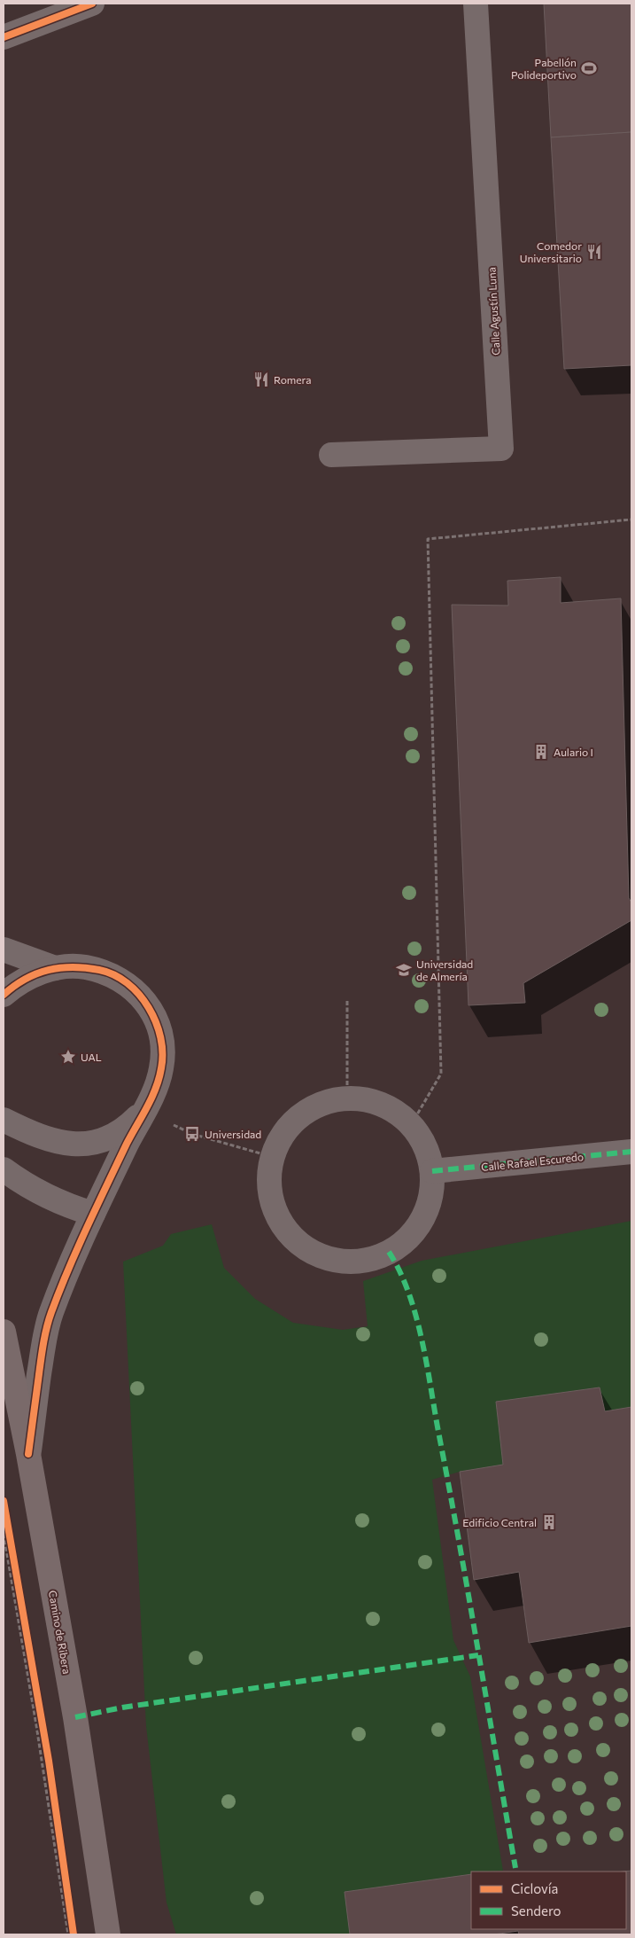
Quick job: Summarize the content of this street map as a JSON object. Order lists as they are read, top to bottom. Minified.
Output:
{"streets":{"main road":["Camino de Ribera"],"street":["Calle Agustín Luna","Calle Rafael Escuredo"]},"places":{"sports":["Pabellón Polideportivo"],"restaurant":["Comedor Universitario","Romera"],"building":["Aulario I","Edificio Central"],"school or university":["Universidad de Almería"],"place":["UAL"],"bus stop":["Universidad"]},"legend":["Ciclovía","Sendero"]}
